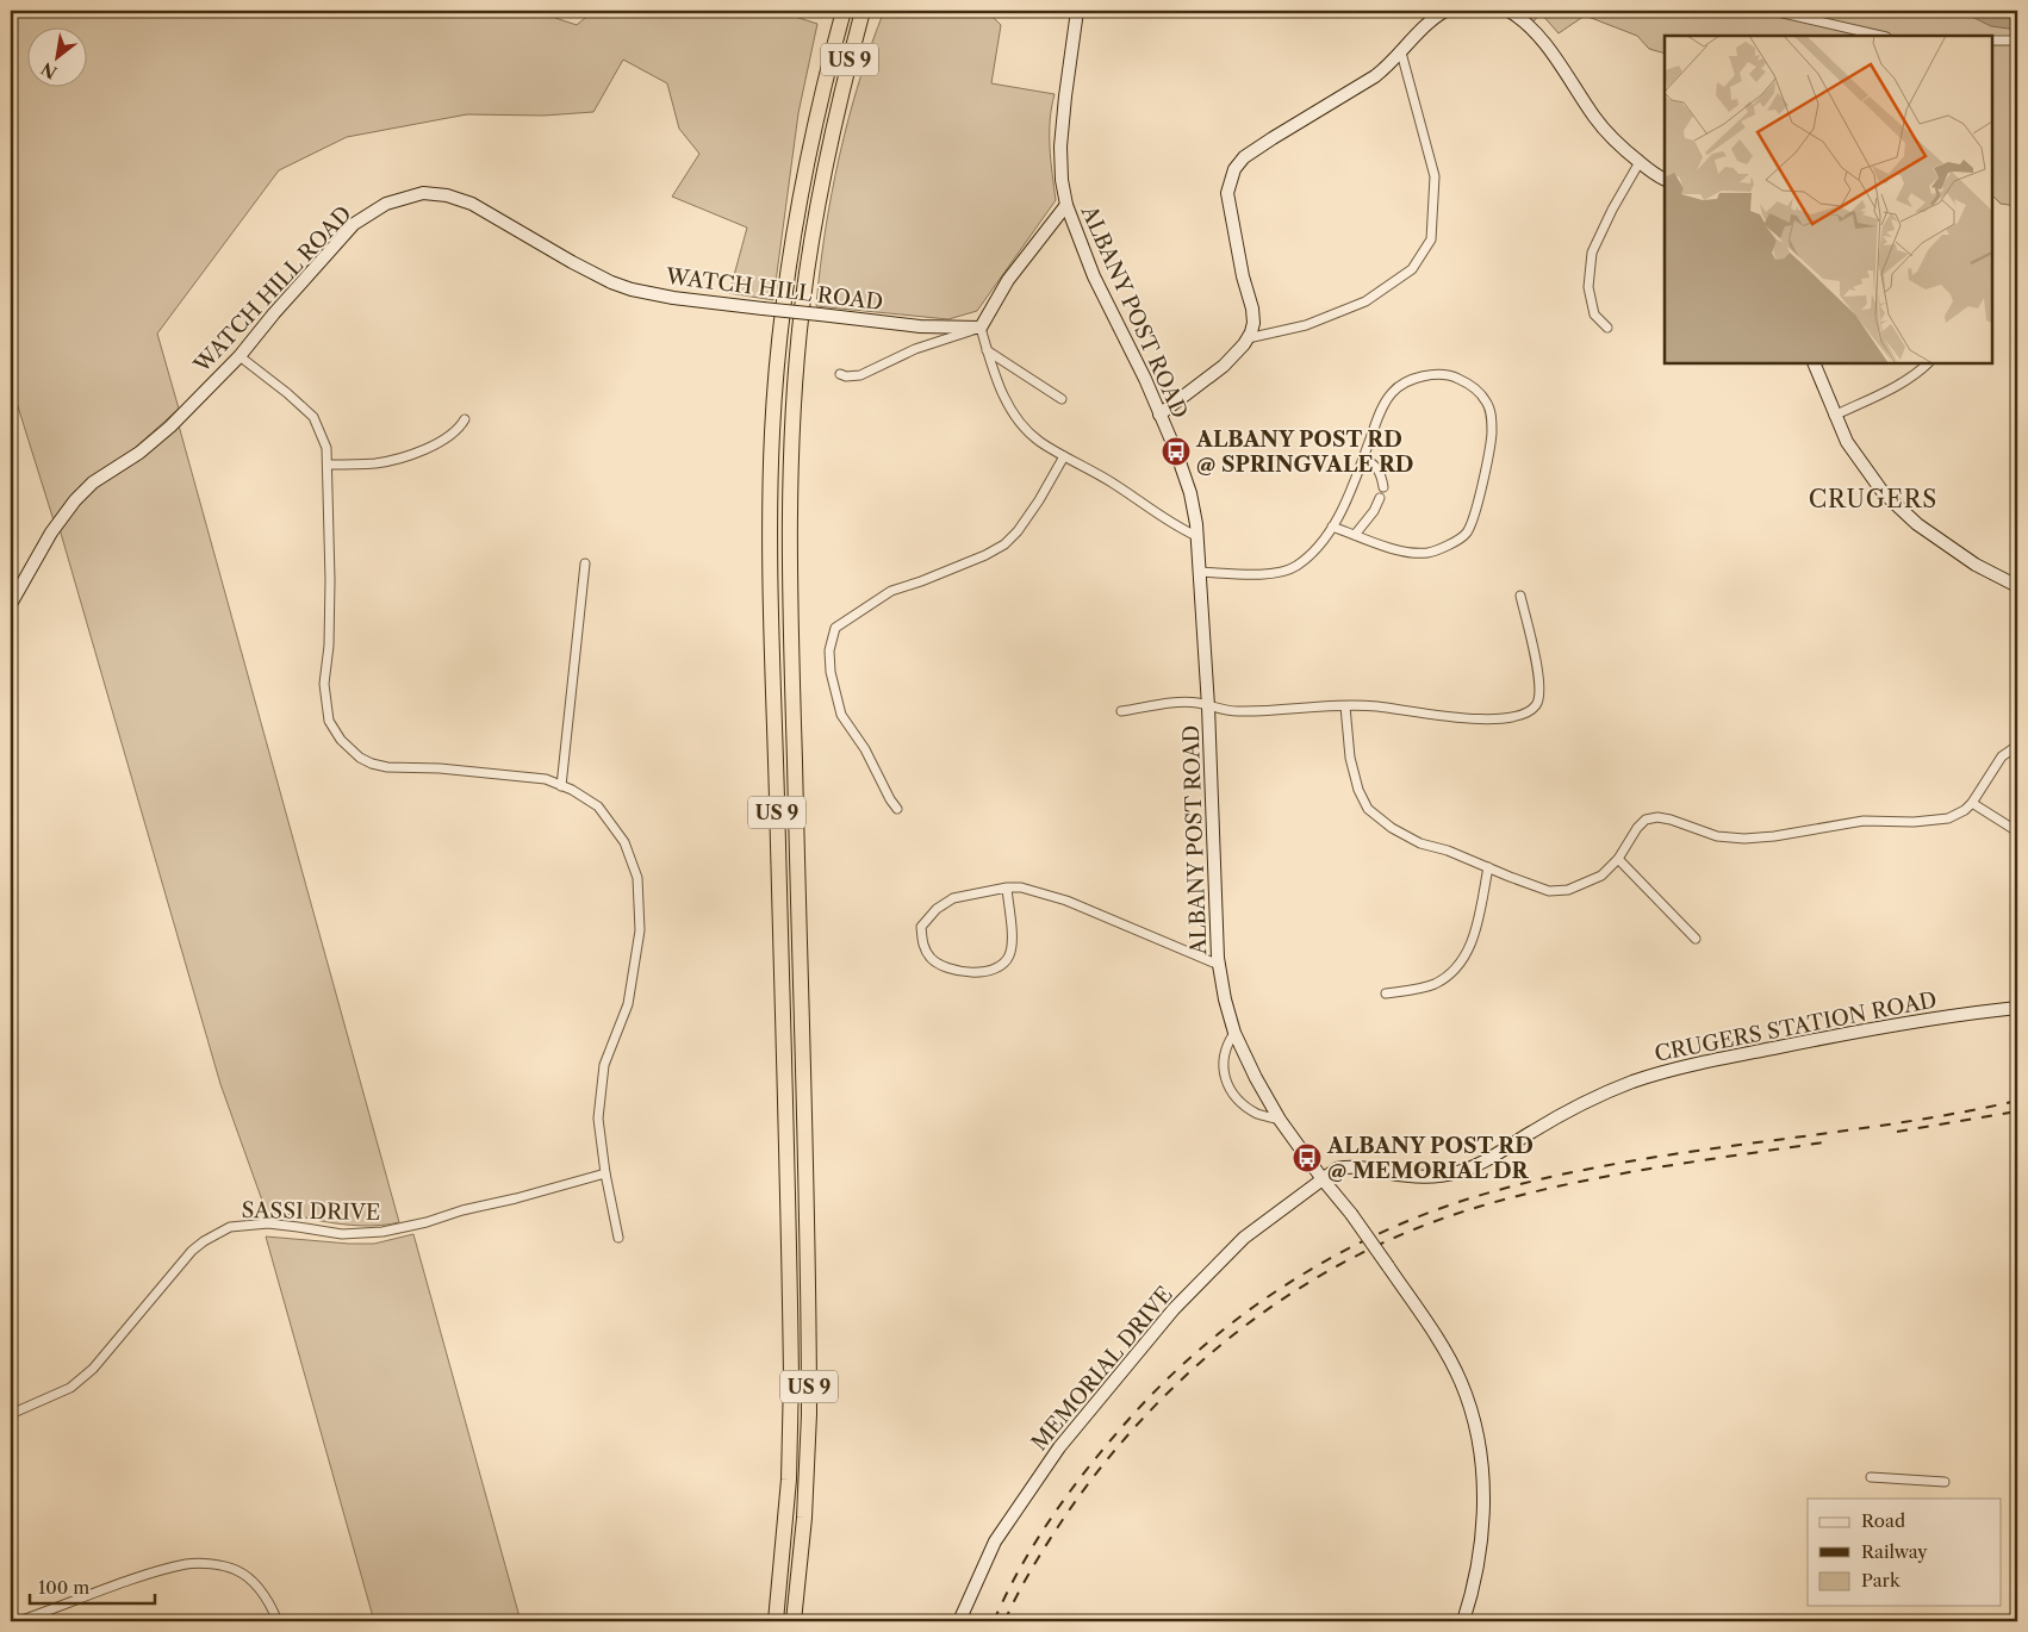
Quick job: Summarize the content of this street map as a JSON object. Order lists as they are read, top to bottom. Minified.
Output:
{"streets":{"highway":["US 9"],"street":["WATCH HILL ROAD","ALBANY POST ROAD","CRUGERS STATION ROAD","SASSI DRIVE","MEMORIAL DRIVE"]},"crossings":[["ALBANY POST ROAD","CRUGERS STATION ROAD"],["ALBANY POST ROAD","MEMORIAL DRIVE"],["CRUGERS STATION ROAD","MEMORIAL DRIVE"]],"districts":["CRUGERS"],"places":{"bus stop":["ALBANY POST RD @ SPRINGVALE RD","ALBANY POST RD @ MEMORIAL DR"]},"legend":["Road","Railway","Park"],"scale_bar":"100 m","north":"bottom left"}
